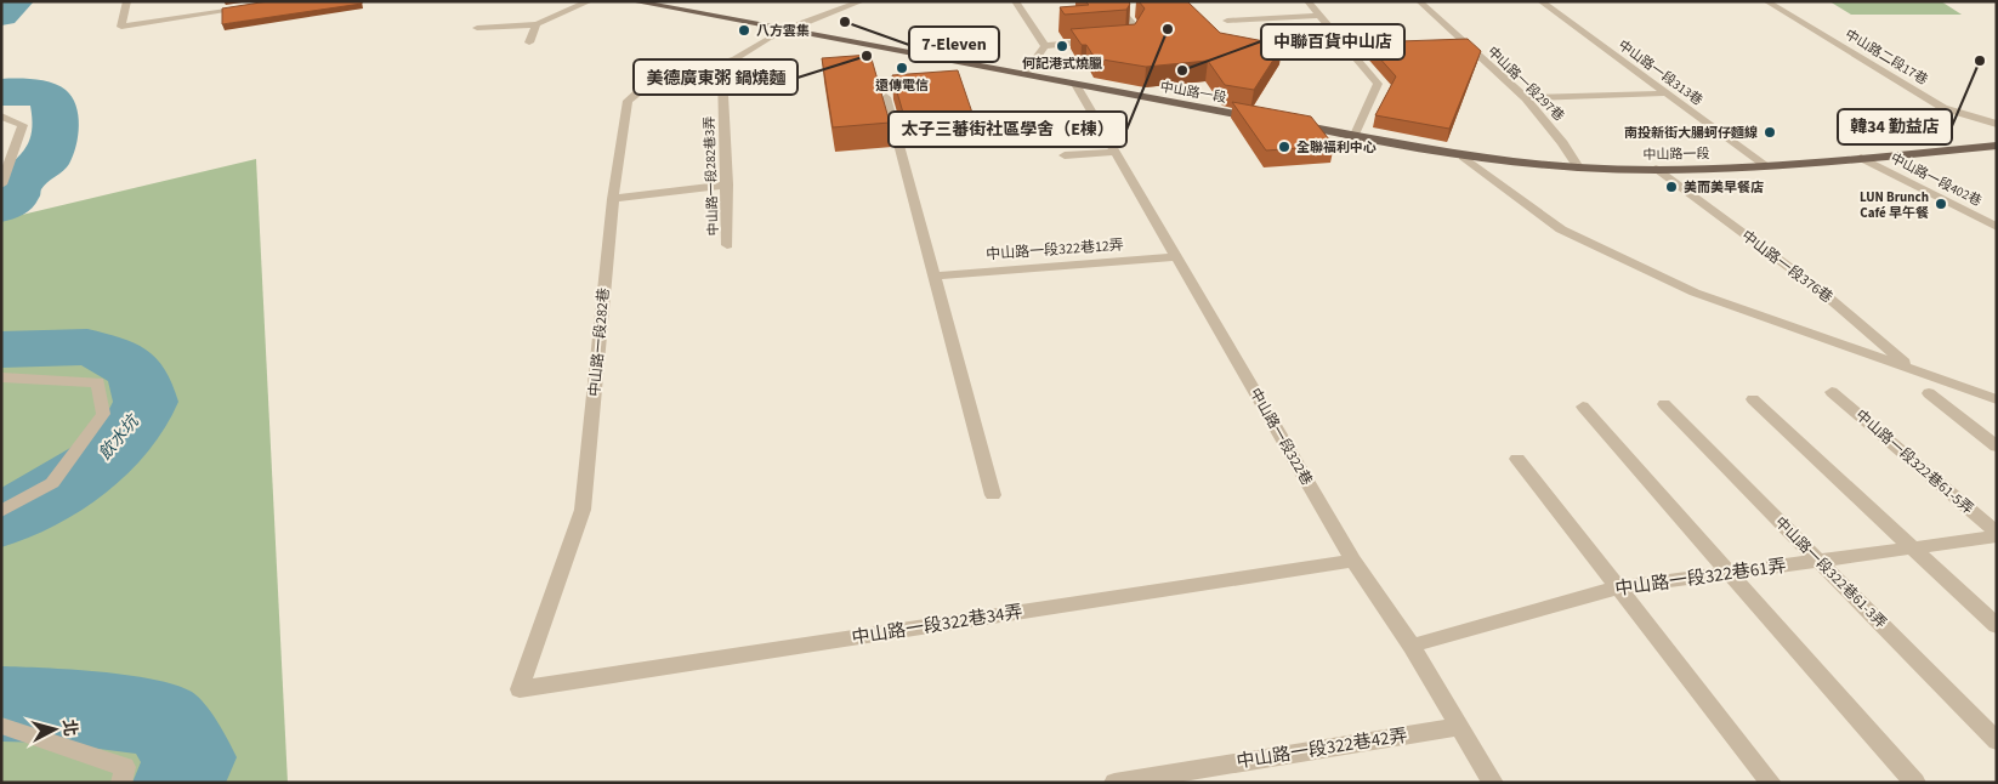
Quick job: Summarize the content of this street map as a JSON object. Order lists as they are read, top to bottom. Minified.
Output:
{"streets":{"main road":["中山路一段"],"street":["中山路二段17巷","中山路一段313巷","中山路一段297巷","中山路一段282巷3弄","中山路一段402巷","中山路一段322巷12弄","中山路一段376巷","中山路一段282巷","中山路一段322巷","中山路一段322巷61-5弄","中山路一段322巷61-3弄","中山路一段322巷61弄","中山路一段322巷34弄","中山路一段322巷42弄"]},"crossings":[["中山路一段313巷","中山路一段"],["中山路一段297巷","中山路一段"],["中山路一段","中山路一段402巷"],["中山路一段","中山路一段376巷"],["中山路一段","中山路一段322巷"],["中山路一段282巷3弄","中山路一段282巷"],["中山路一段322巷12弄","中山路一段322巷"],["中山路一段282巷","中山路一段322巷34弄"],["中山路一段322巷","中山路一段322巷61弄"],["中山路一段322巷","中山路一段322巷34弄"],["中山路一段322巷","中山路一段322巷42弄"],["中山路一段322巷61-5弄","中山路一段322巷61弄"],["中山路一段322巷61-3弄","中山路一段322巷61弄"]],"water":["飲水坑"],"places":["7-Eleven","太子三蕃街社區學舍（E棟）","八方雲集","何記港式燒臘","美德廣東粥 鍋燒麵","韓34 勤益店","遠傳電信","中聯百貨中山店","南投新街大腸蚵仔麵線","全聯福利中心","美而美早餐店","LUN Brunch Café 早午餐"],"north":"right"}
